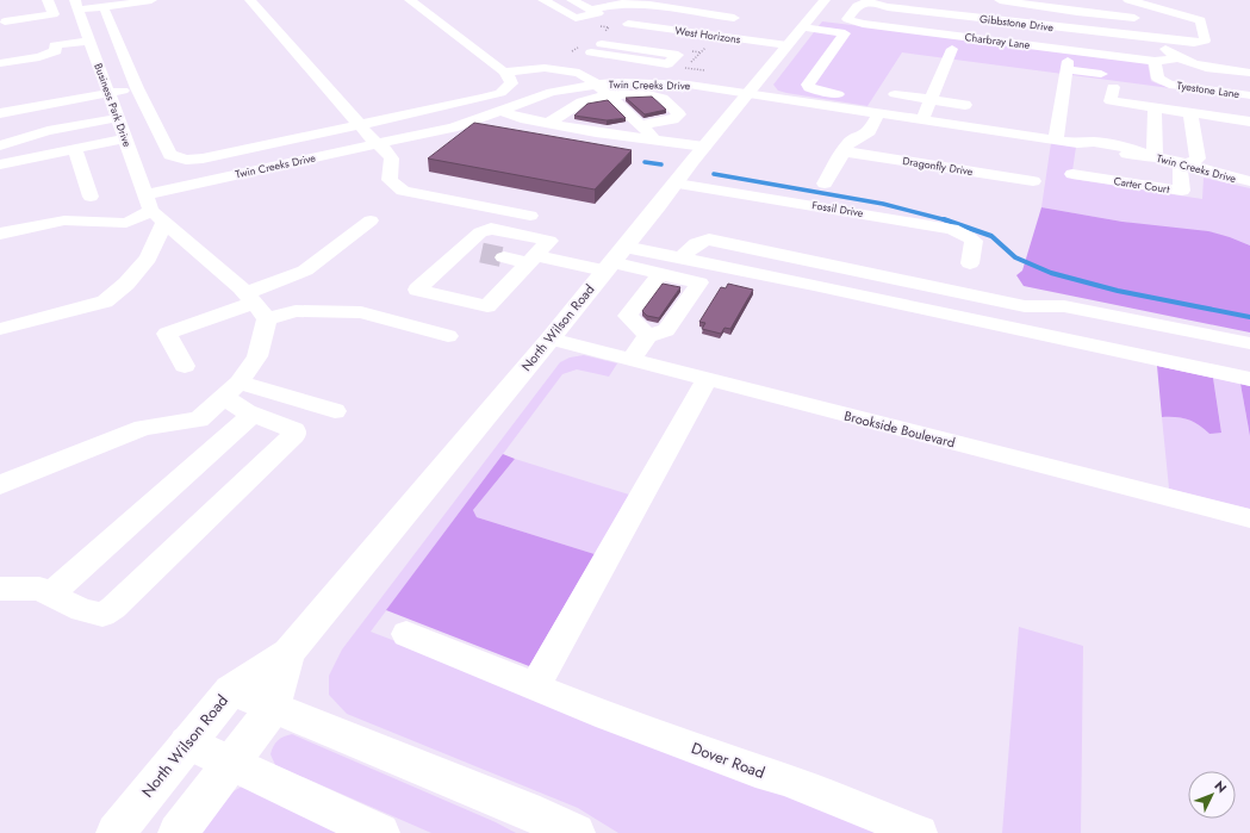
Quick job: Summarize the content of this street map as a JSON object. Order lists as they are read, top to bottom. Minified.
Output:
{"streets":{"main road":["North Wilson Road"],"street":["Gibbstone Drive","West Horizons","Charbray Lane","Twin Creeks Drive","Tyestone Lane","Business Park Drive","Dragonfly Drive","Carter Court","Fossil Drive","Brookside Boulevard","Dover Road"]},"crossings":[["Gibbstone Drive","Charbray Lane"],["West Horizons","North Wilson Road"],["Charbray Lane","Tyestone Lane"],["Twin Creeks Drive","Business Park Drive"],["Twin Creeks Drive","Carter Court"],["Twin Creeks Drive","North Wilson Road"],["Fossil Drive","North Wilson Road"],["North Wilson Road","Brookside Boulevard"]],"north":"top right"}
